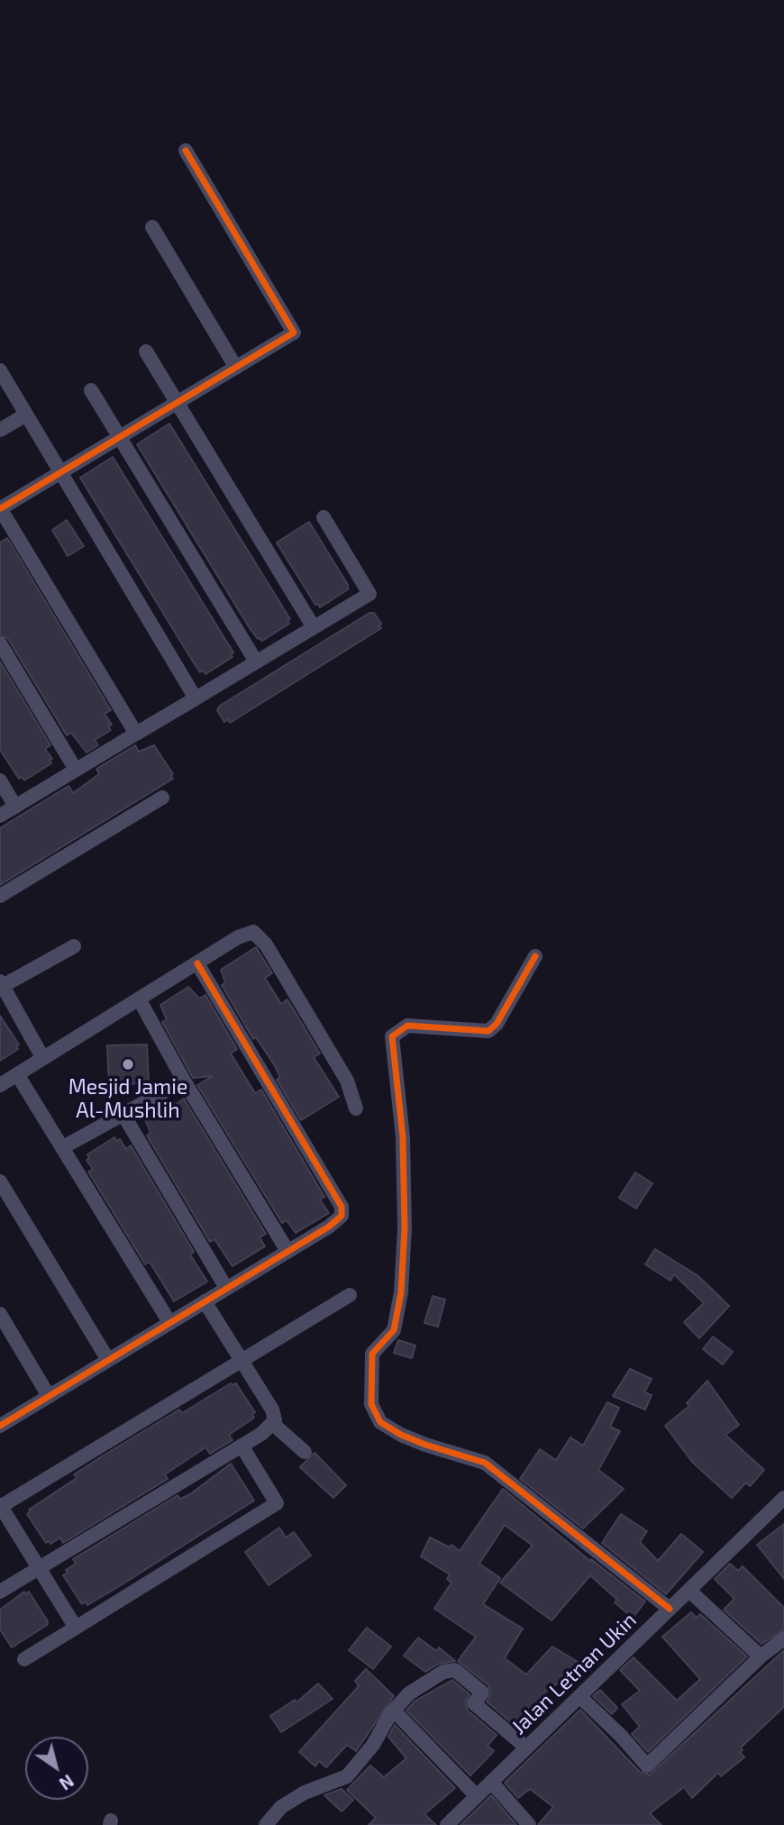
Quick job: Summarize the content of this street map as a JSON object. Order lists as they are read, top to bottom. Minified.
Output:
{"streets":{"street":["Jalan Letnan Ukin"]},"places":["Mesjid Jamie Al-Mushlih"],"north":"bottom right"}
